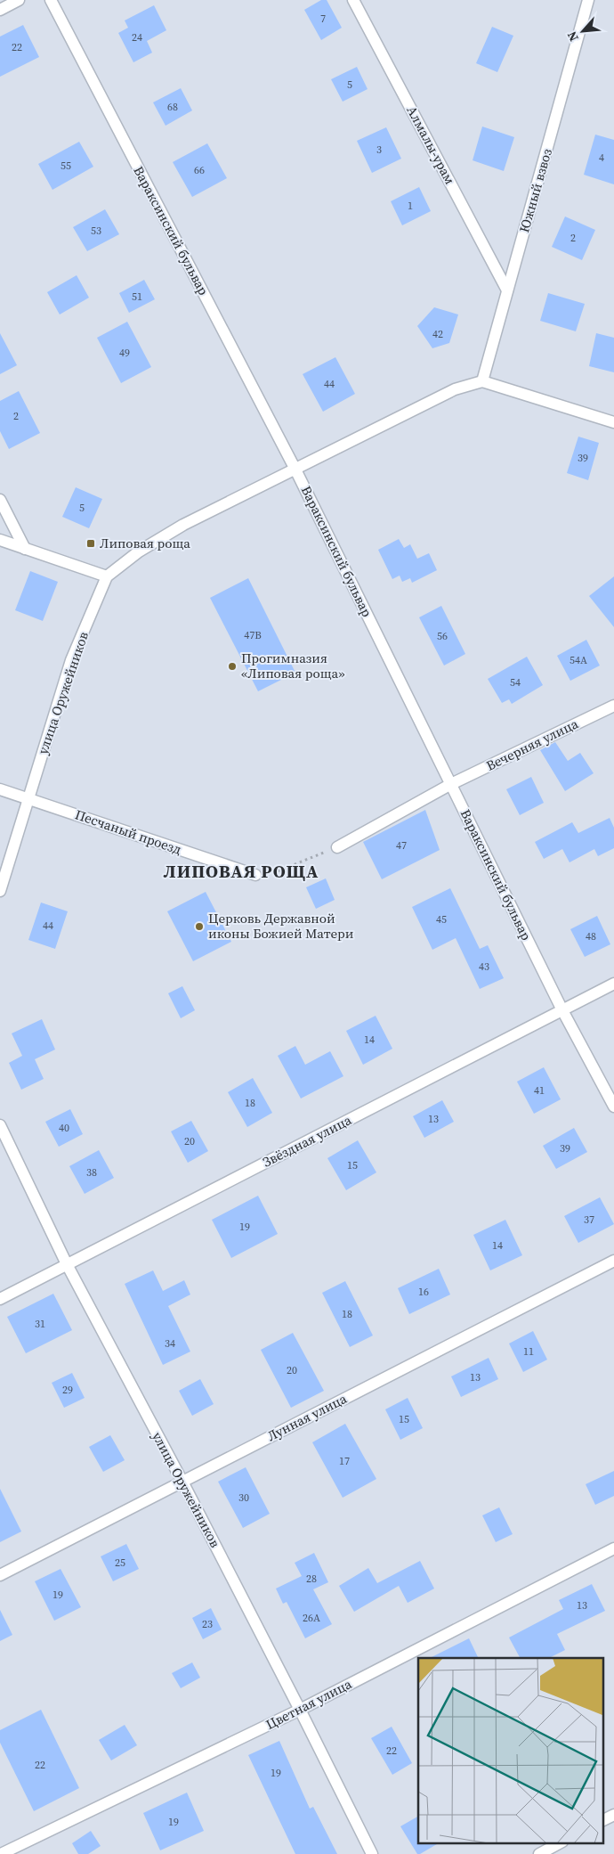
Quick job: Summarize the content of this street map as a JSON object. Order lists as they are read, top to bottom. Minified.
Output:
{"streets":{"street":["Алмалы-урам","Южный взвоз","Вараксинский бульвар","улица Оружейников","Вечерняя улица","Песчаный проезд","Звёздная улица","Лунная улица","Цветная улица"]},"crossings":[["Алмалы-урам","Южный взвоз"],["Южный взвоз","улица Оружейников"],["Вараксинский бульвар","улица Оружейников"],["Вараксинский бульвар","Вечерняя улица"],["Вараксинский бульвар","Звёздная улица"],["улица Оружейников","Песчаный проезд"],["улица Оружейников","Звёздная улица"],["улица Оружейников","Лунная улица"],["улица Оружейников","Цветная улица"]],"districts":["ЛИПОВАЯ РОЩА"],"places":{"transit":["Липовая роща"],"other":["Прогимназия «Липовая роща»","Церковь Державной иконы Божией Матери"]},"house_numbers":["7","24","22","5","68","3","4","55","66","1","53","2","51","42","49","44","2","39","5","47В","56","54А","54","47","45","44","48","43","14","41","18","13","40","20","39","15","38","37","19","14","16","18","31","34","11","20","13","29","15","17","30","25","28","19","13","26А","23","22","22","19","19"],"north":"bottom left"}
